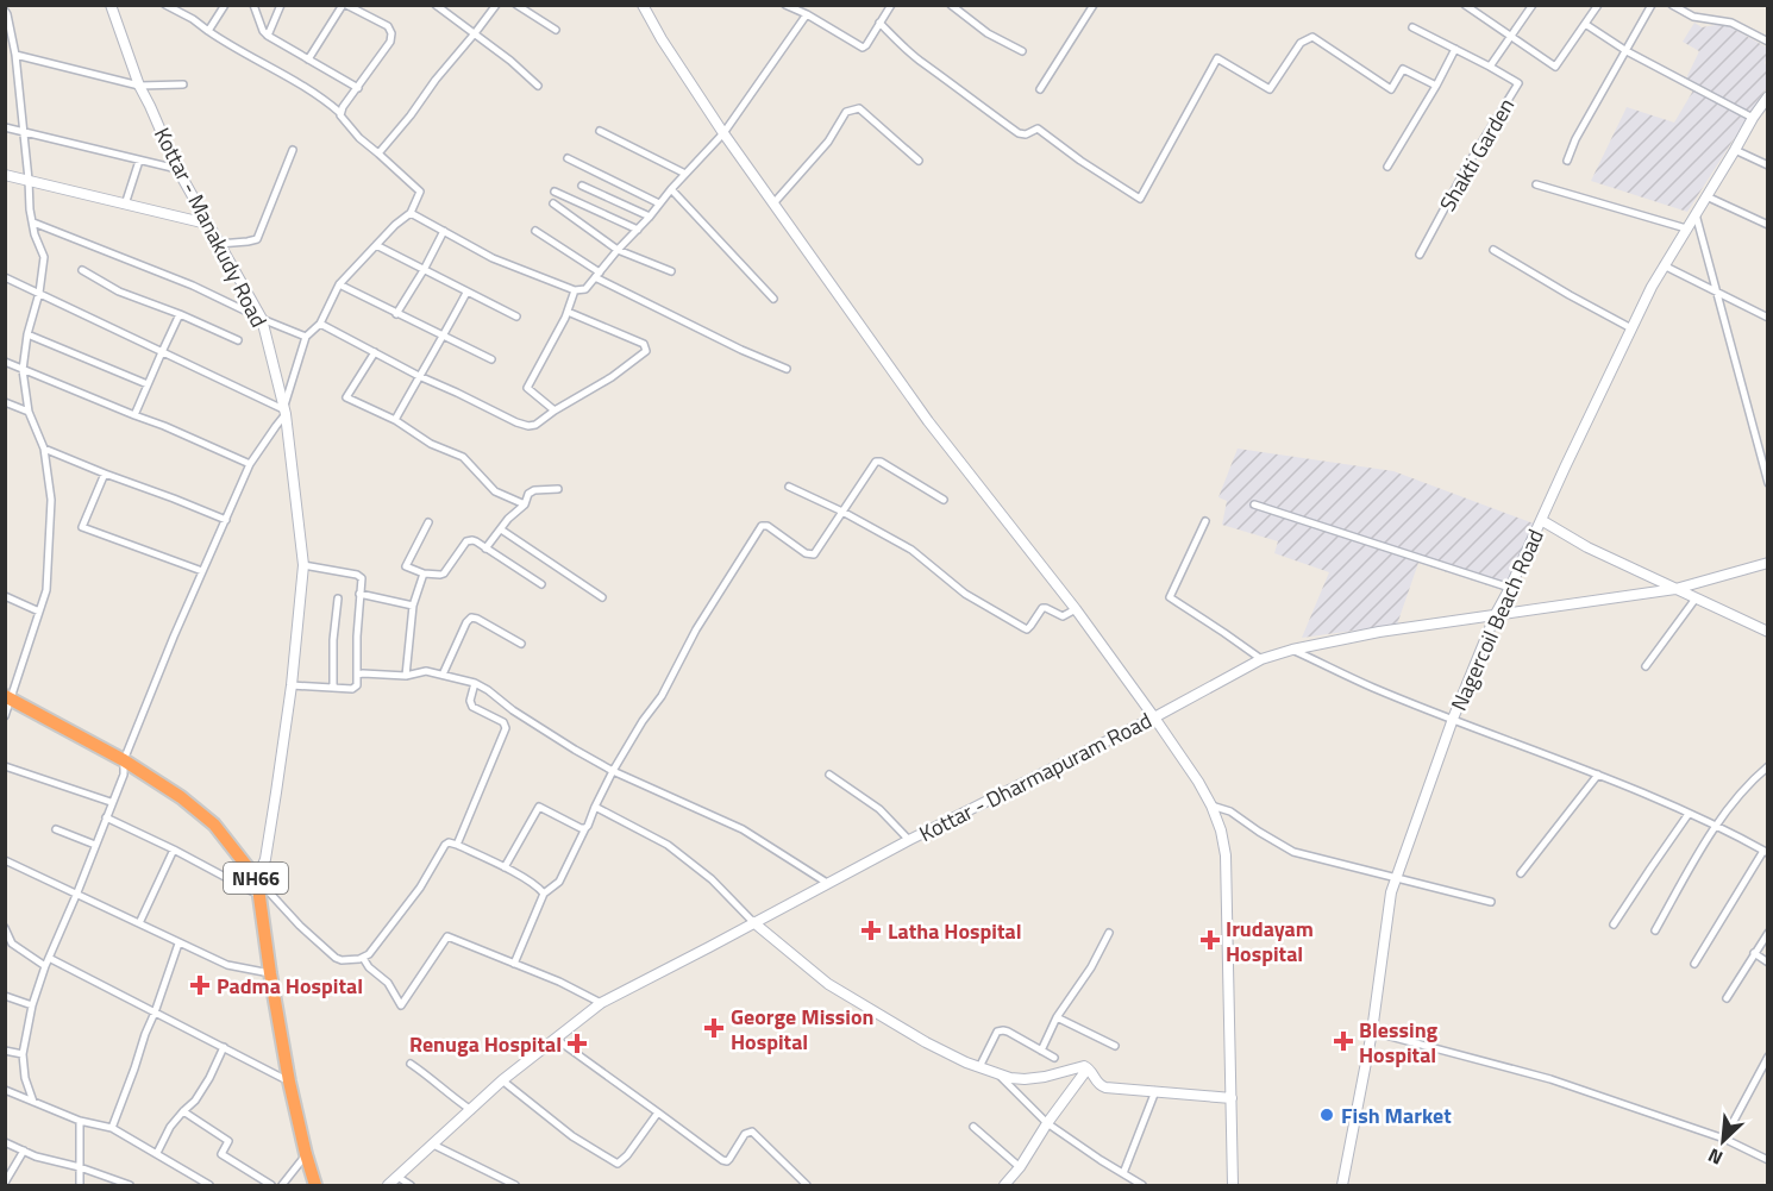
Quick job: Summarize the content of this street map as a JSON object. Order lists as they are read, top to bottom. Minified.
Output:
{"streets":{"highway":["NH66"],"main road":["Kottar - Manakudy Road","Nagercoil Beach Road","Kottar - Dharmapuram Road"],"street":["Shakti Garden"]},"crossings":[["Kottar - Manakudy Road","NH66"],["Nagercoil Beach Road","Kottar - Dharmapuram Road"]],"places":{"health":["Latha Hospital","Irudayam Hospital","Padma Hospital","George Mission Hospital","Blessing Hospital","Renuga Hospital"],"other":["Fish Market"]},"north":"bottom left"}
